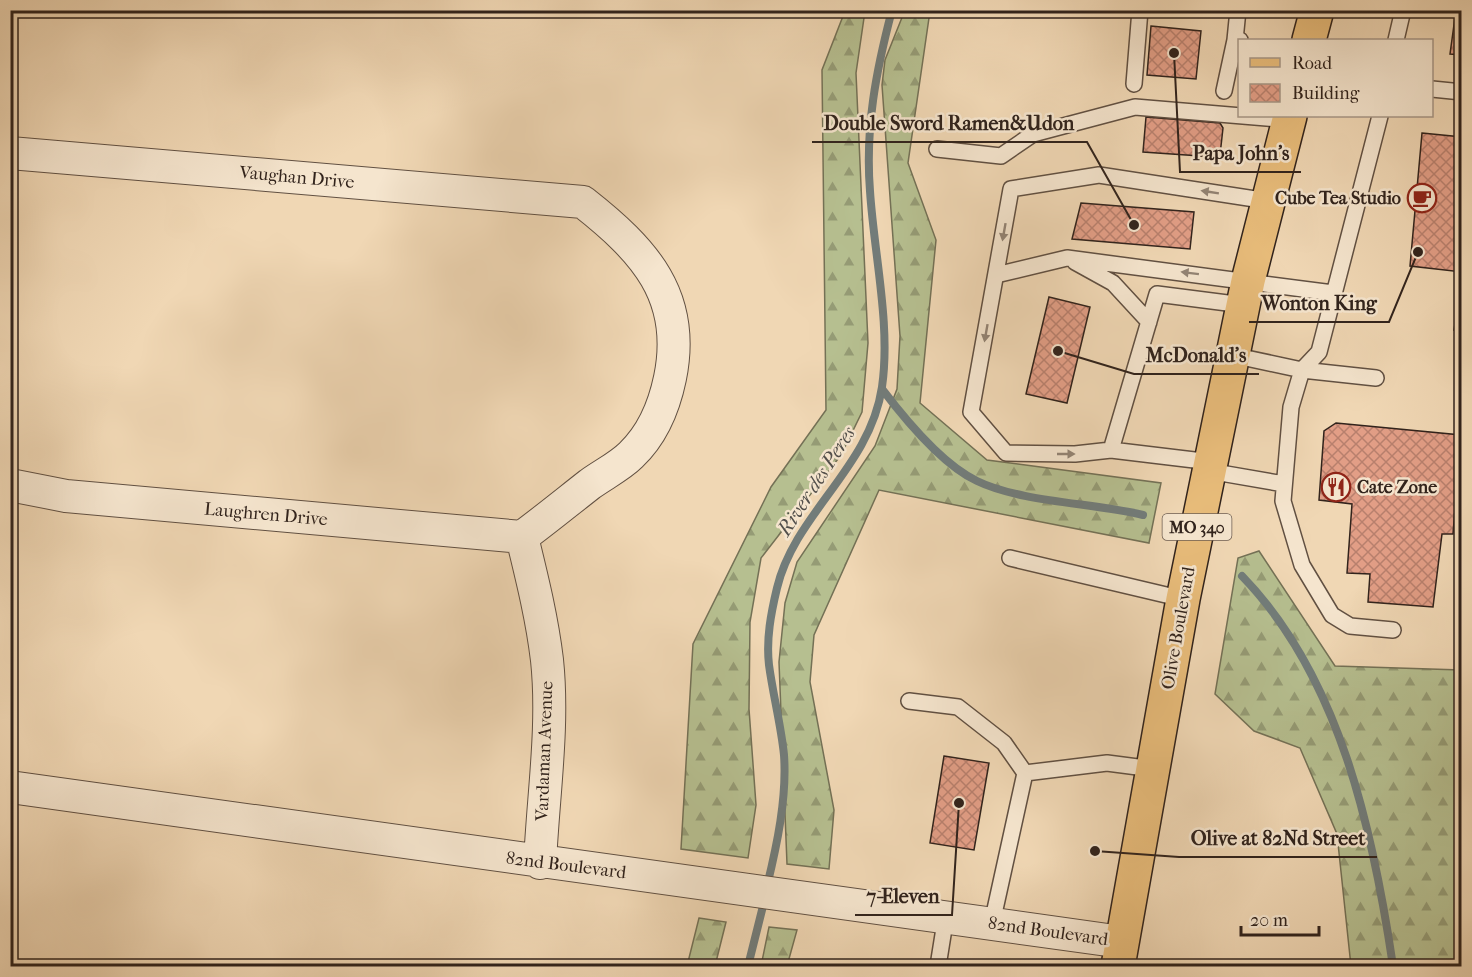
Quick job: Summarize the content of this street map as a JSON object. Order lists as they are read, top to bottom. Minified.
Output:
{"streets":{"main road":["MO 340","Olive Boulevard"],"street":["Vaughan Drive","Laughren Drive","Vardaman Avenue","82nd Boulevard"]},"crossings":[["Vaughan Drive","Laughren Drive"],["Vaughan Drive","Vardaman Avenue"],["Laughren Drive","Vardaman Avenue"],["Olive Boulevard","82nd Boulevard"],["Vardaman Avenue","82nd Boulevard"]],"water":["River des Peres"],"places":{"other":["Papa John's","Double Sword Ramen&Udon","Wonton King","McDonald's","7-Eleven","Olive at 82Nd Street"],"cafe":["Cube Tea Studio"],"restaurant":["Cate Zone"]},"legend":["Road","Building"],"scale_bar":"20 m"}
